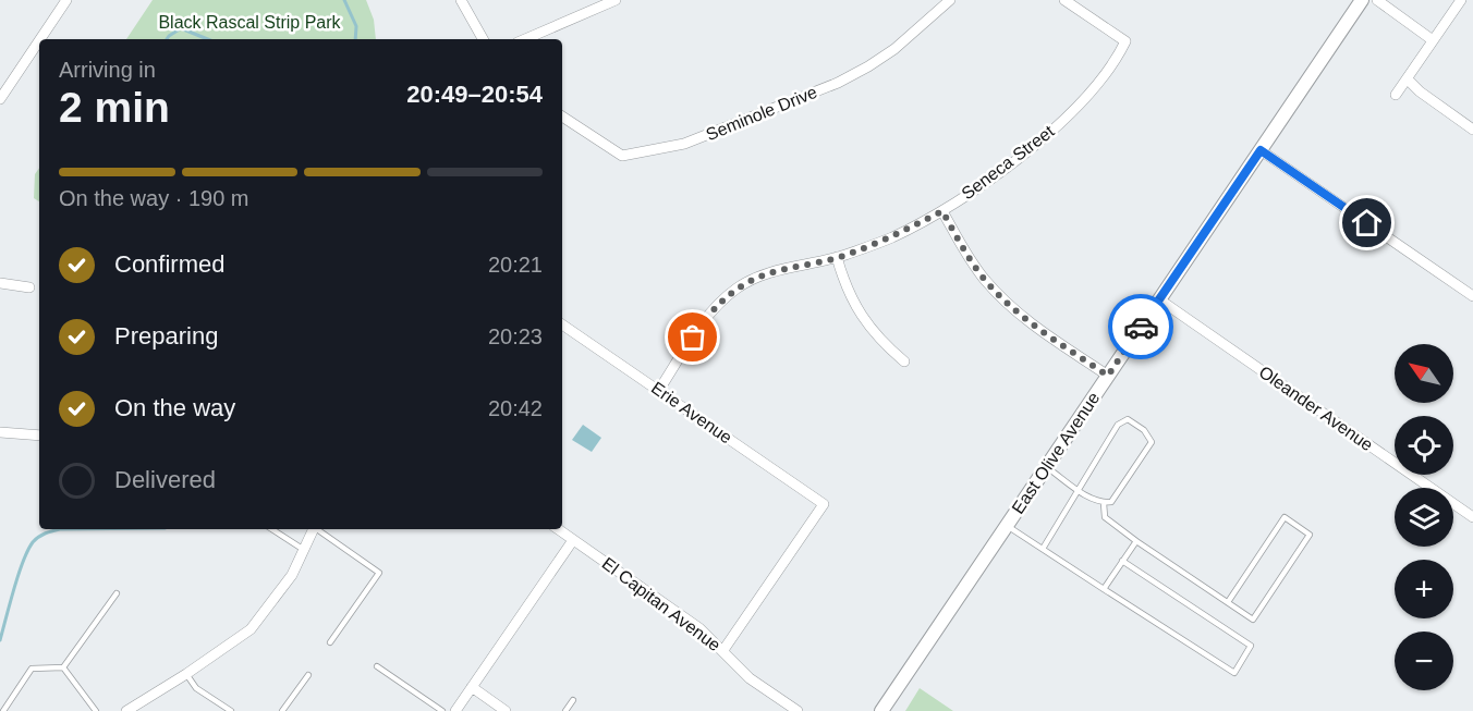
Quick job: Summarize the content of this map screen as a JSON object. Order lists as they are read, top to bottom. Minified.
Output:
{"streets":{"main road":["East Olive Avenue"],"street":["Seminole Drive","Seneca Street","Oleander Avenue","Erie Avenue","El Capitan Avenue"]},"crossings":[["Seneca Street","Erie Avenue"],["Oleander Avenue","East Olive Avenue"],["Erie Avenue","El Capitan Avenue"]],"parks":["Black Rascal Strip Park"],"north":"top left","page":{"heading":["2 min","Arriving in","20:49–20:54"],"bar":"On the way · 190 m","list":[["Confirmed","20:21"],["Preparing","20:23"],["On the way","20:42"],"Delivered"],"map_buttons":["+","−"]}}
